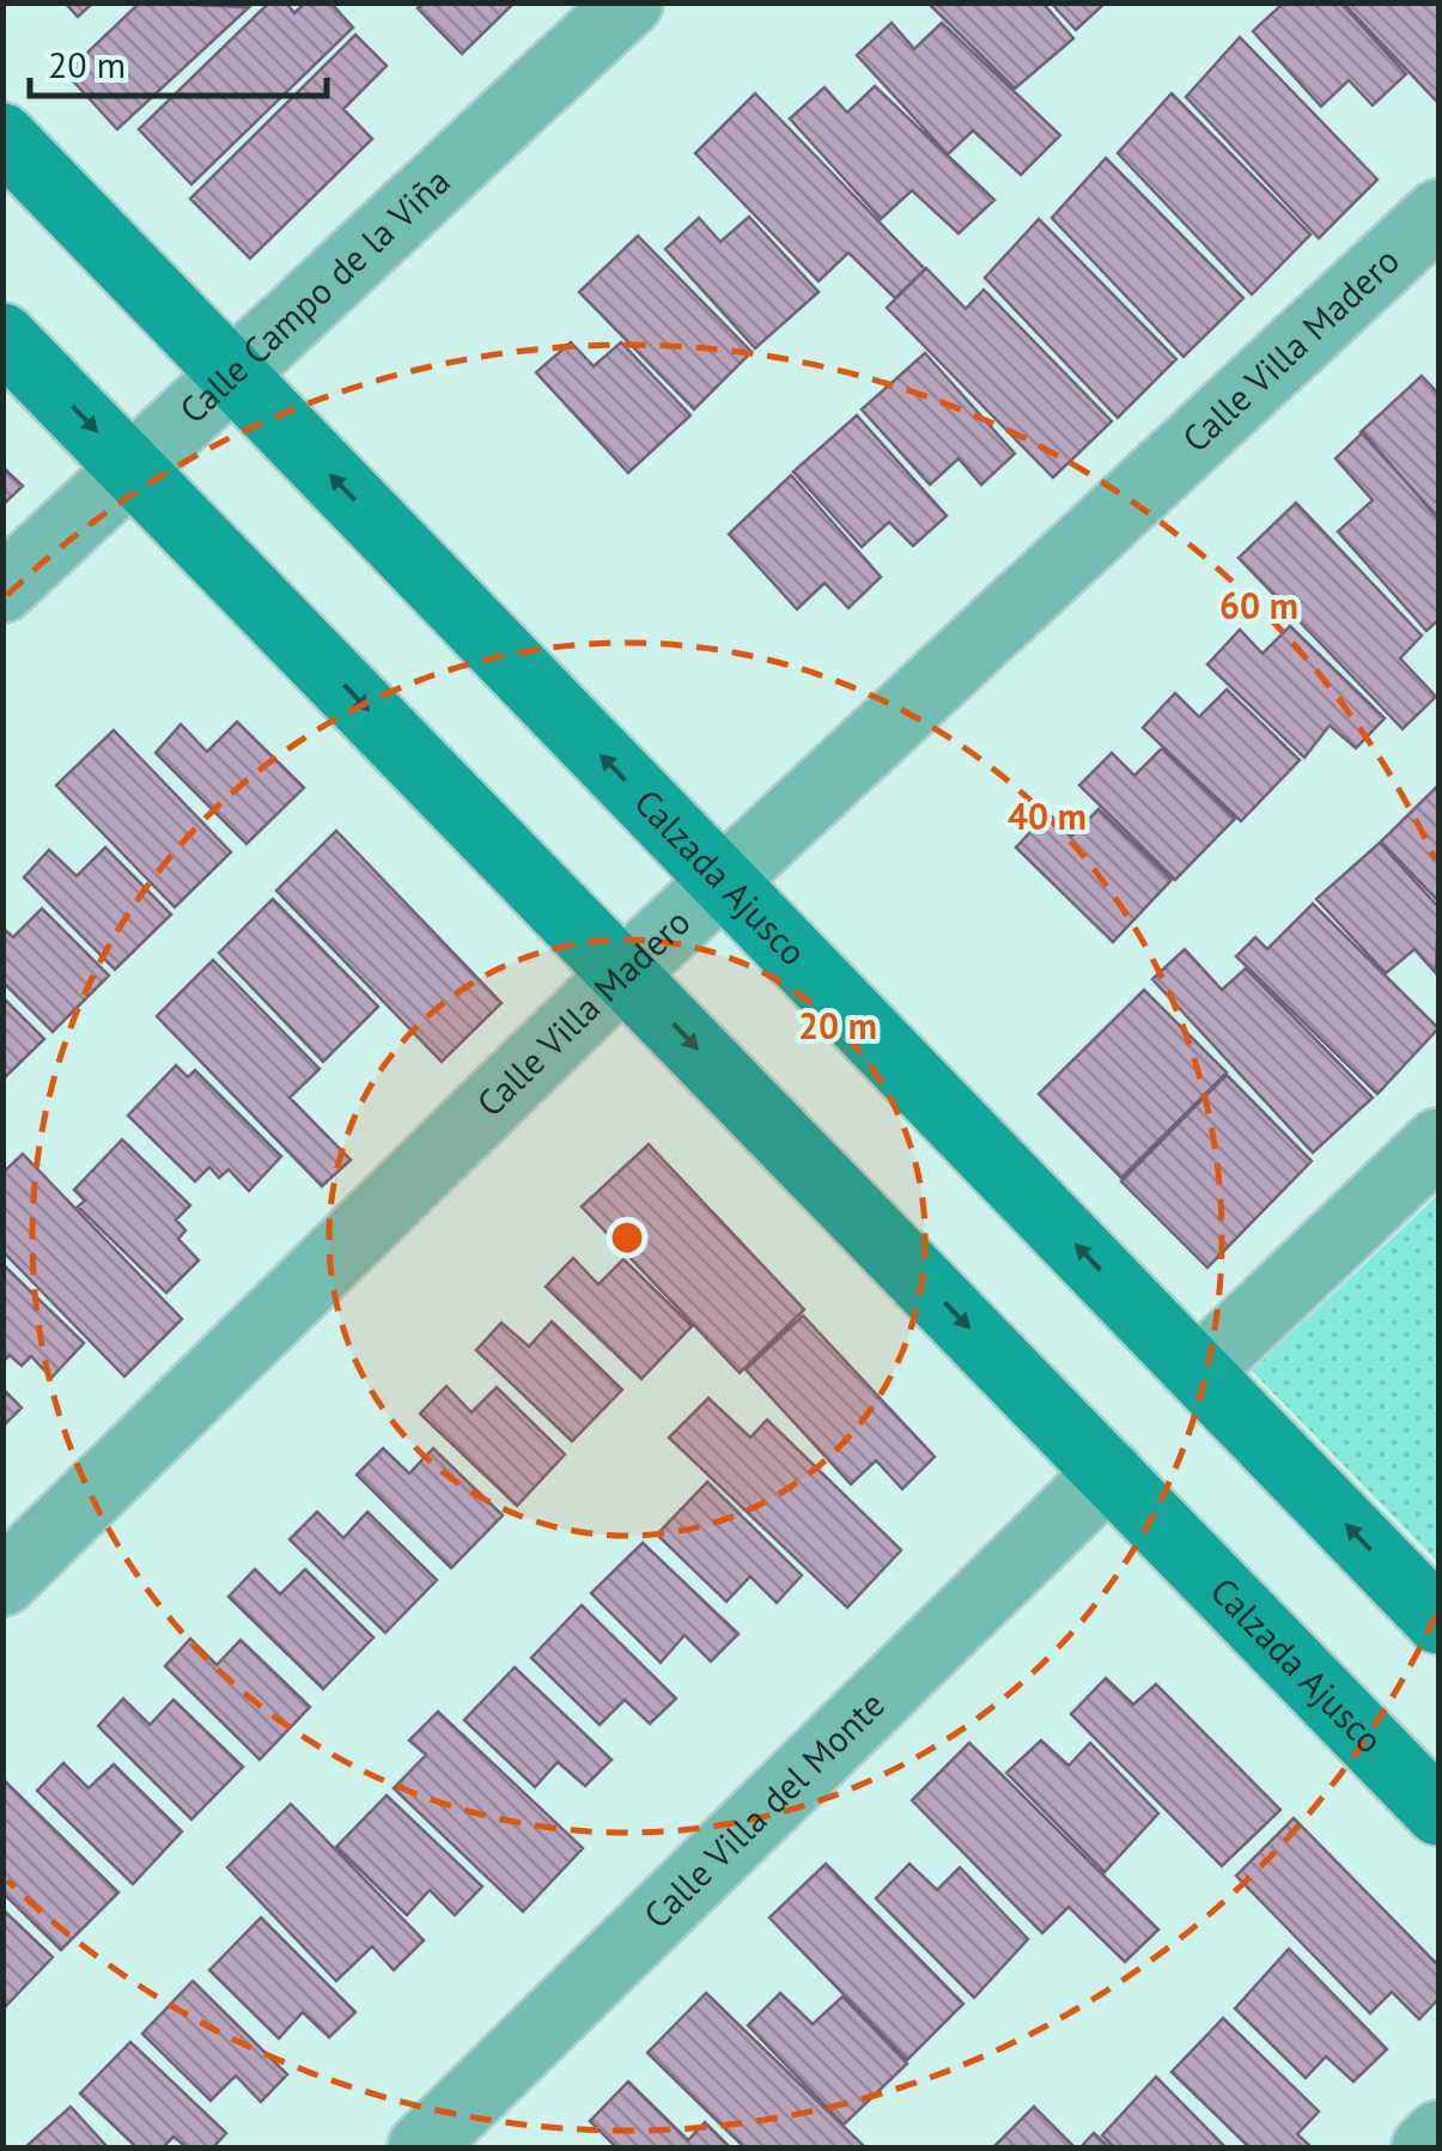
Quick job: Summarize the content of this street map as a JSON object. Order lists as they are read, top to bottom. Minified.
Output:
{"streets":{"street":["Calle Campo de la Viña","Calle Villa Madero","Calzada Ajusco","Calle Villa del Monte"]},"crossings":[["Calle Campo de la Viña","Calzada Ajusco"],["Calle Villa Madero","Calzada Ajusco"],["Calzada Ajusco","Calle Villa del Monte"]],"scale_bar":"20 m","rings":["60 m","40 m","20 m"]}
